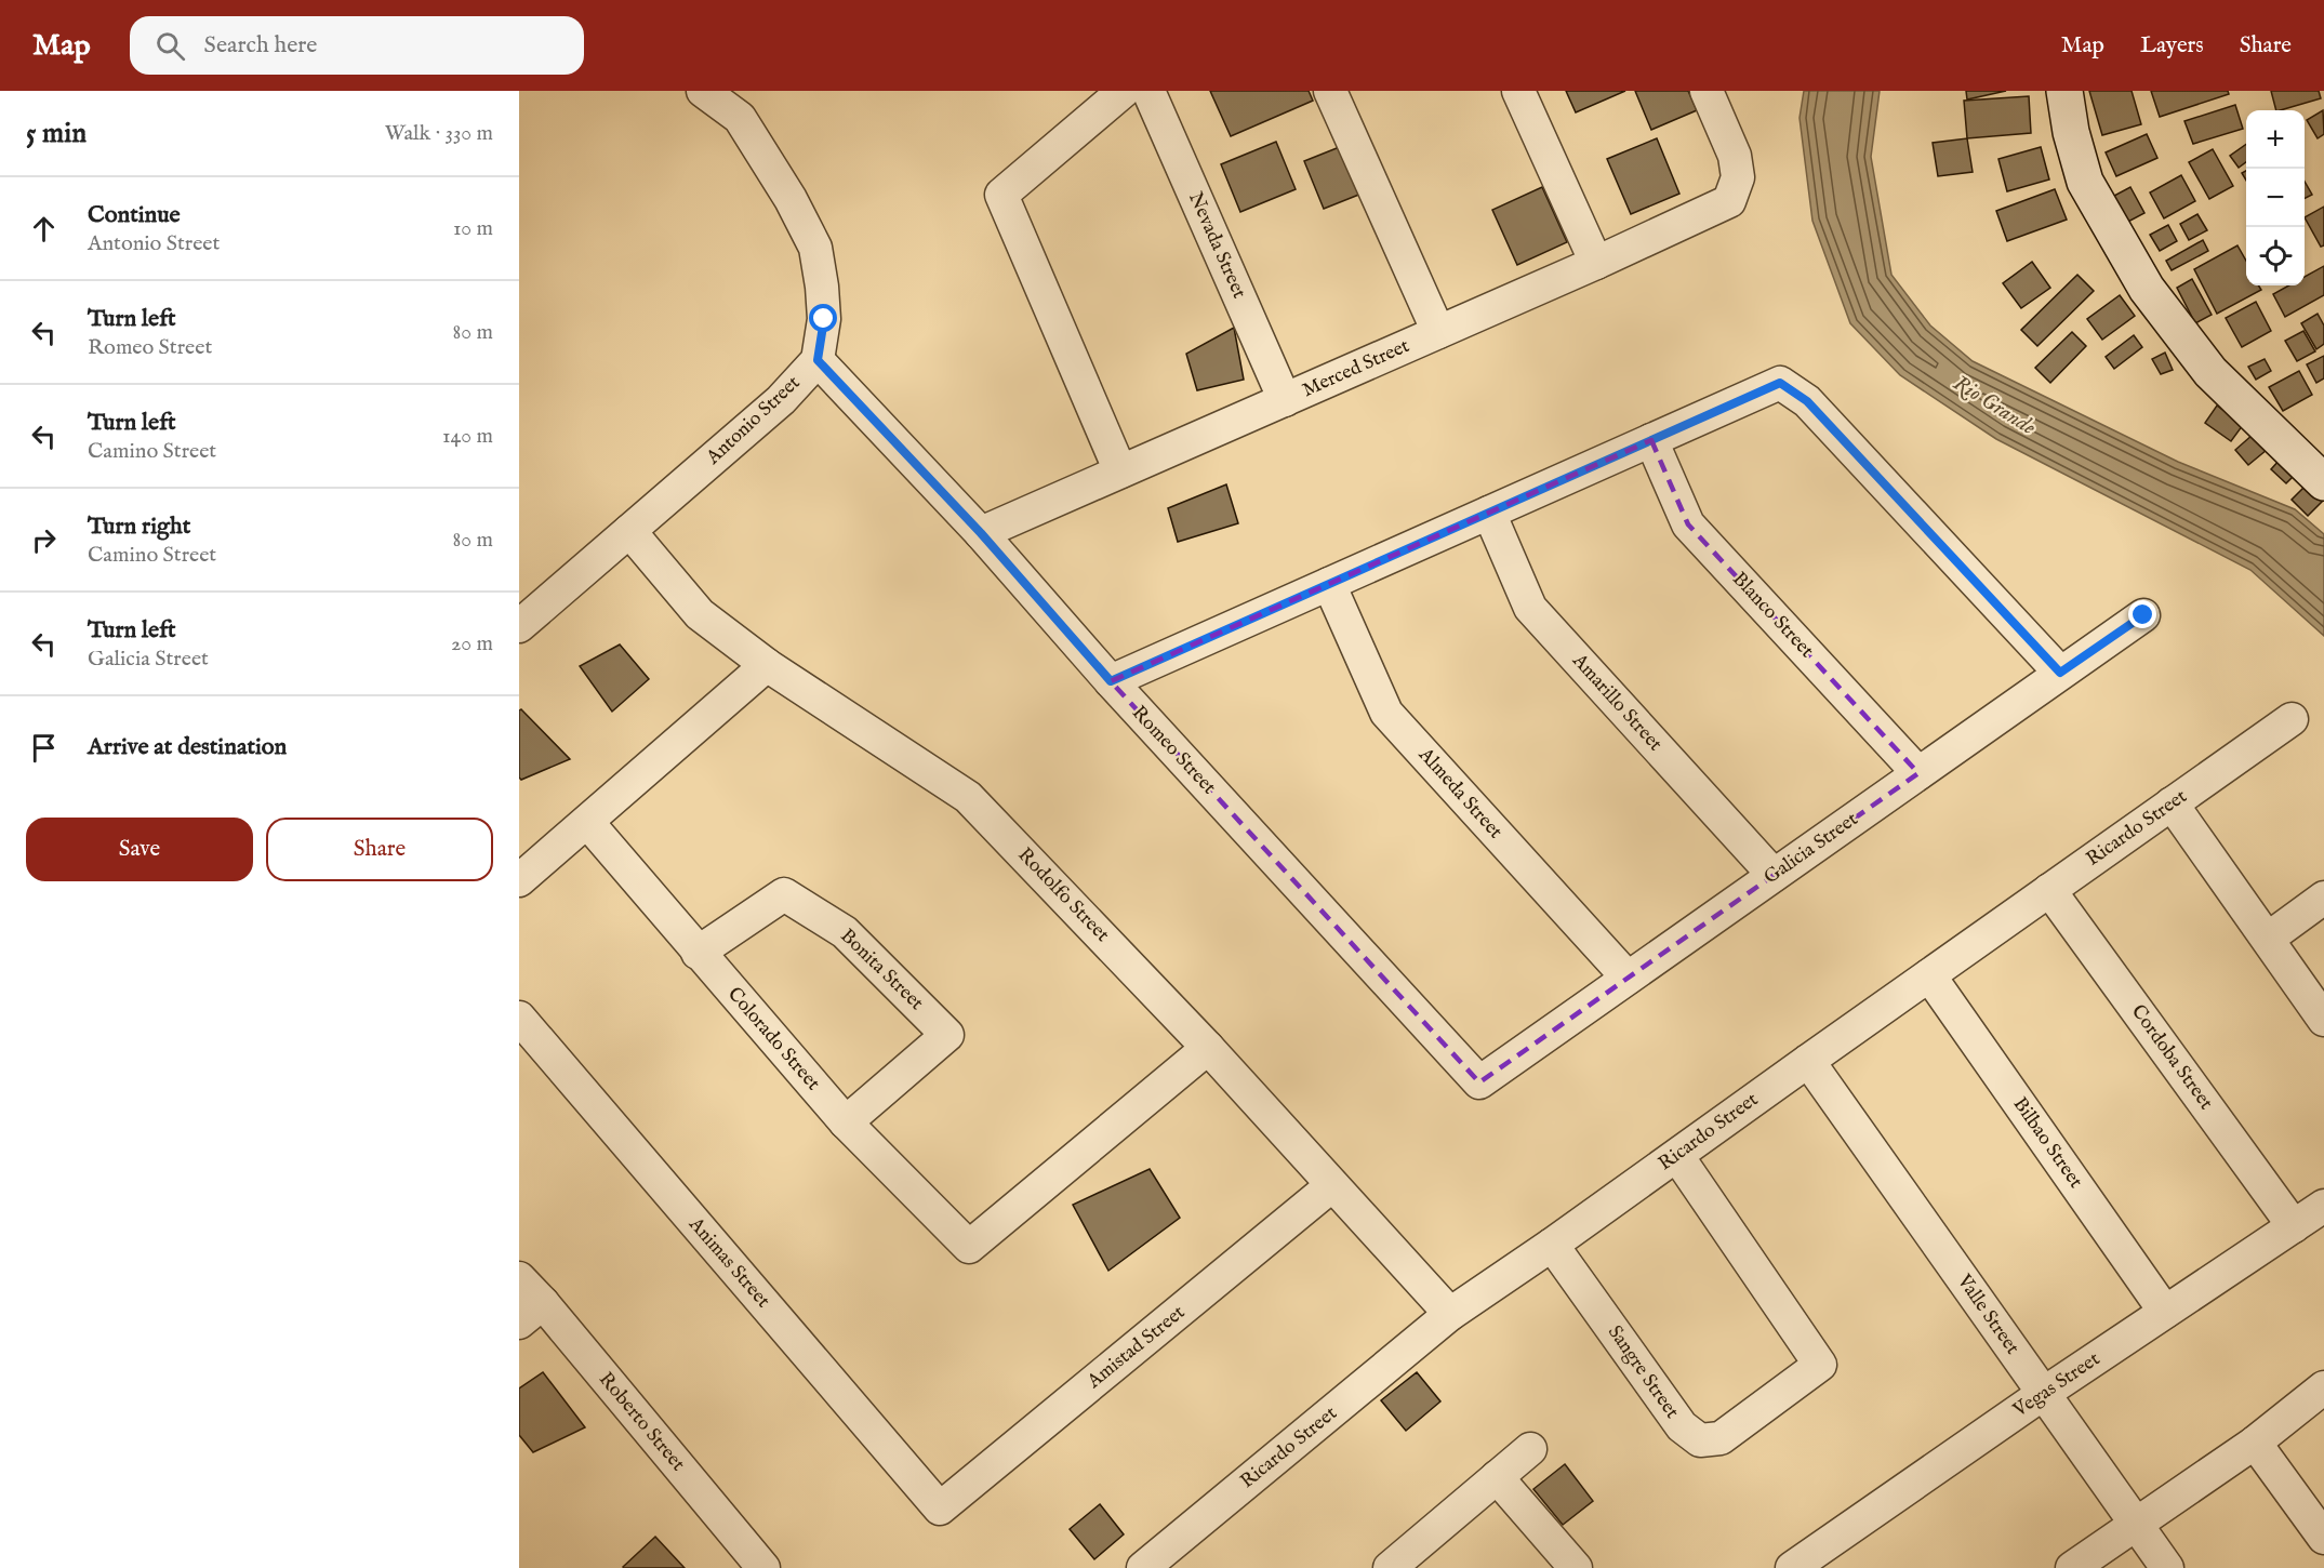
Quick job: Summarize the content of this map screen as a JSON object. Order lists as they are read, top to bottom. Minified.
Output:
{"streets":{"street":["Nevada Street","Merced Street","Antonio Street","Blanco Street","Amarillo Street","Romeo Street","Almeda Street","Ricardo Street","Galicia Street","Rodolfo Street","Bonita Street","Colorado Street","Cordoba Street","Bilbao Street","Animas Street","Valle Street","Amistad Street","Sangre Street","Vegas Street","Roberto Street"]},"crossings":[["Nevada Street","Merced Street"],["Merced Street","Romeo Street"],["Antonio Street","Romeo Street"],["Antonio Street","Rodolfo Street"],["Blanco Street","Galicia Street"],["Amarillo Street","Galicia Street"],["Romeo Street","Galicia Street"],["Almeda Street","Galicia Street"],["Ricardo Street","Rodolfo Street"],["Ricardo Street","Cordoba Street"],["Ricardo Street","Bilbao Street"],["Ricardo Street","Valle Street"],["Ricardo Street","Sangre Street"],["Rodolfo Street","Colorado Street"],["Rodolfo Street","Amistad Street"],["Bonita Street","Colorado Street"],["Cordoba Street","Vegas Street"],["Bilbao Street","Vegas Street"],["Animas Street","Amistad Street"],["Valle Street","Vegas Street"]],"water":["Rio Grande"],"page":{"header":"Map","search":"Search here","nav":["Map","Layers","Share"],"heading":["5 min","Walk · 330 m"],"map_buttons":["+","−"],"list":[["Continue","Antonio Street","10 m"],["Turn left","Romeo Street","80 m"],["Turn left","Camino Street","140 m"],["Turn right","Camino Street","80 m"],["Turn left","Galicia Street","20 m"],"Arrive at destination"],"buttons":["Save","Share"]}}
